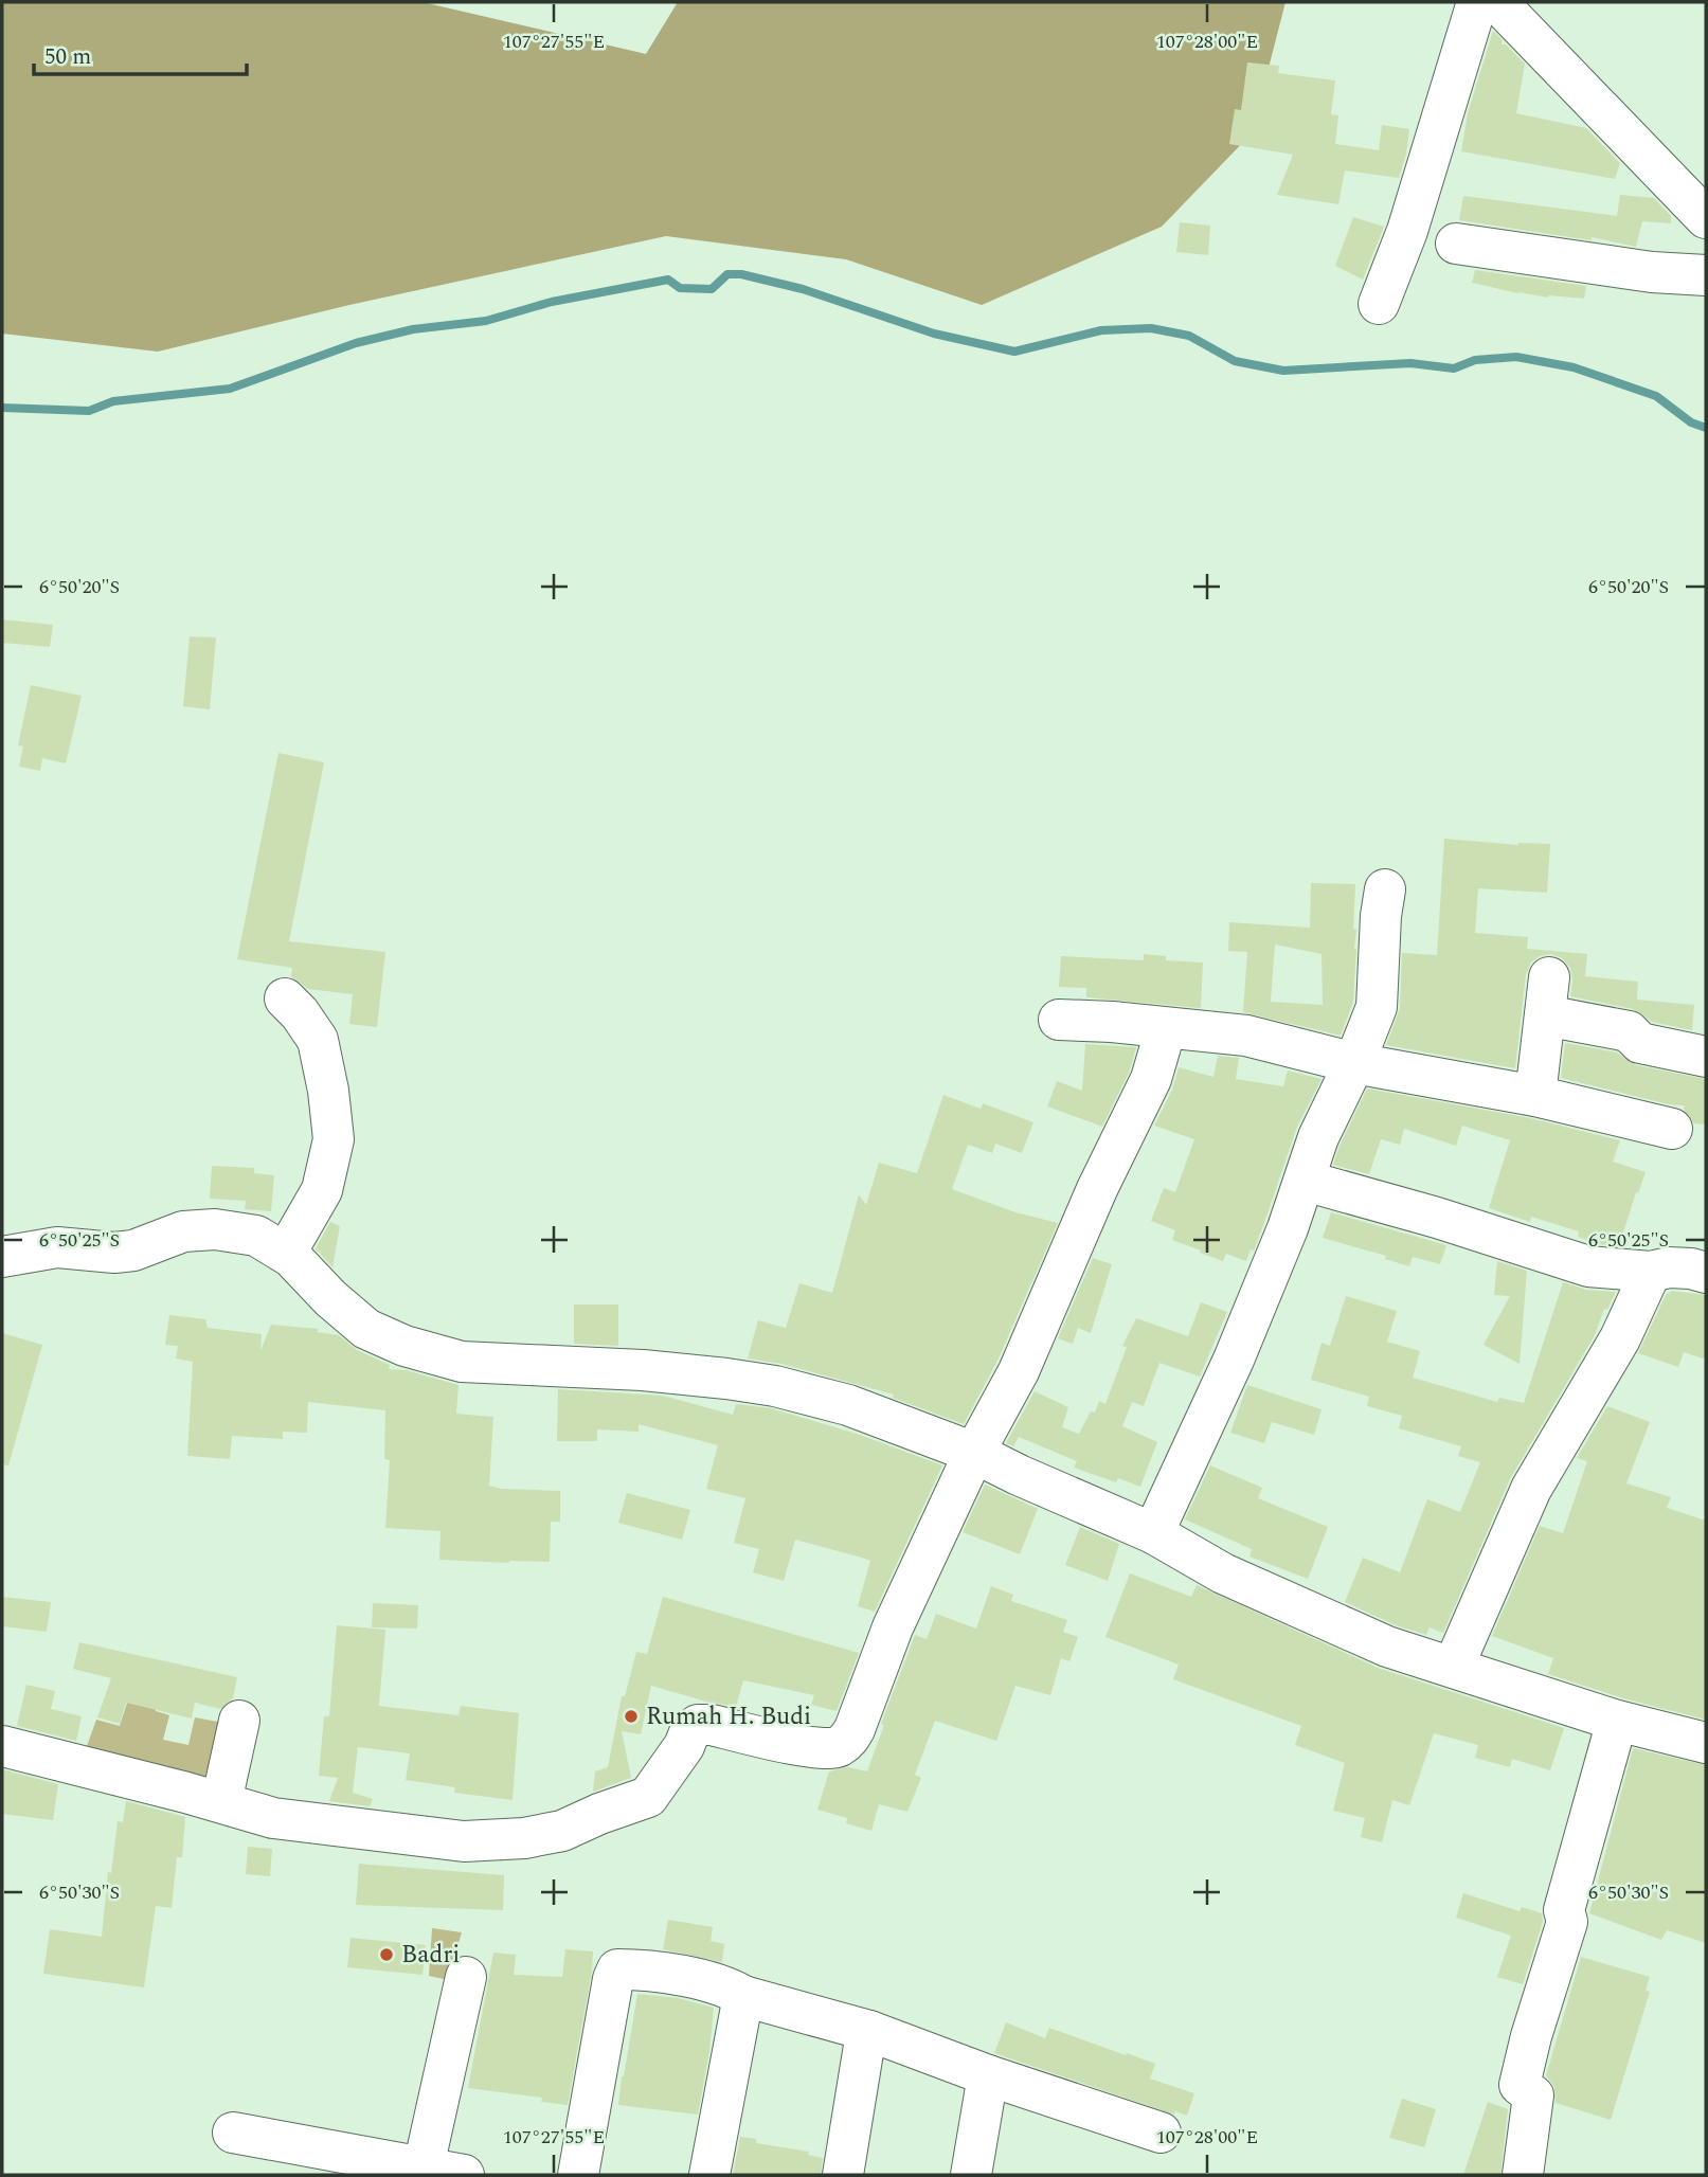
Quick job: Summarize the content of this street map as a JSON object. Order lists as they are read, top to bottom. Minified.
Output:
{"places":["Rumah H. Budi","Badri"],"scale_bar":"50 m","coordinates":["107°27'55\"E","107°28'00\"E","6°50'20\"S","6°50'25\"S","6°50'30\"S"]}
